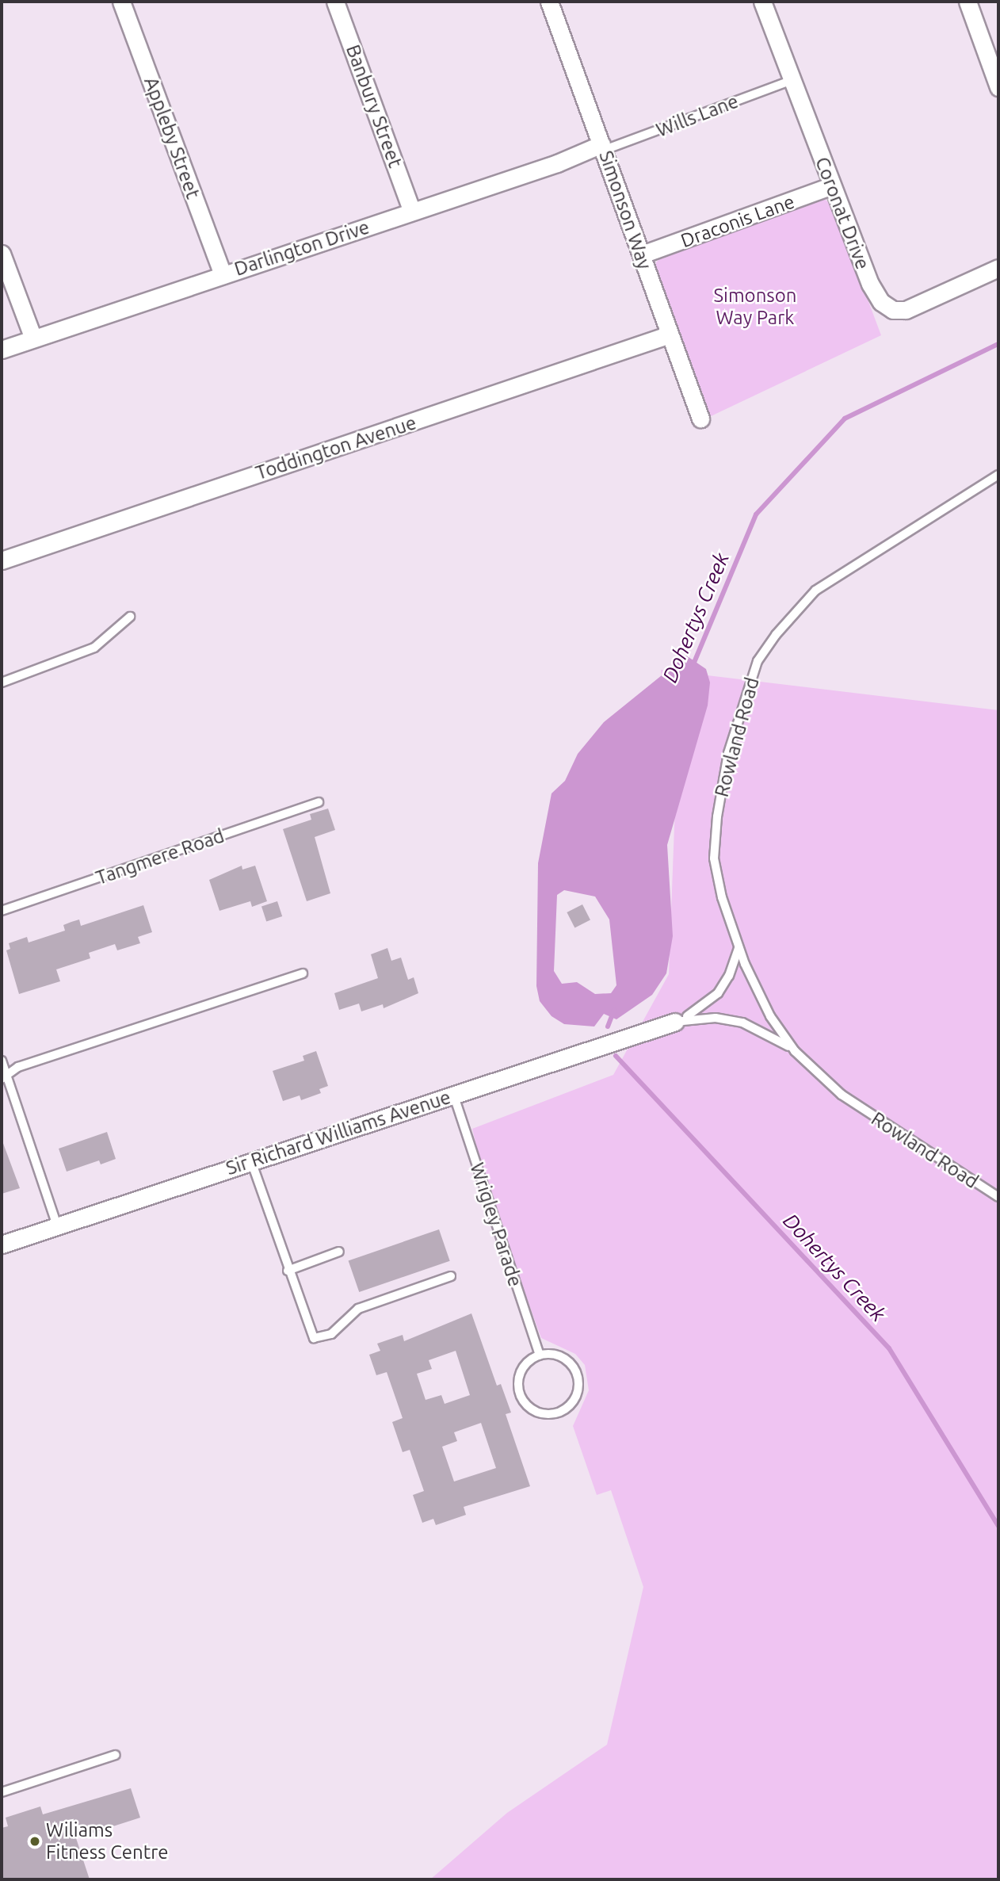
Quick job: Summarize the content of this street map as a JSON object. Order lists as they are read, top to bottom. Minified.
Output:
{"streets":{"street":["Banbury Street","Appleby Street","Simonson Way","Coronat Drive","Draconis Lane","Darlington Drive","Toddington Avenue","Sir Richard Williams Avenue"],"lane":["Wills Lane","Rowland Road","Tangmere Road","Wrigley Parade"]},"crossings":[["Banbury Street","Darlington Drive"],["Wills Lane","Simonson Way"],["Wills Lane","Coronat Drive"],["Wills Lane","Darlington Drive"],["Appleby Street","Darlington Drive"],["Simonson Way","Draconis Lane"],["Simonson Way","Darlington Drive"],["Simonson Way","Toddington Avenue"],["Coronat Drive","Draconis Lane"],["Sir Richard Williams Avenue","Wrigley Parade"]],"water":["Dohertys Creek"],"parks":["Simonson Way Park"],"places":["Wiliams Fitness Centre"]}
